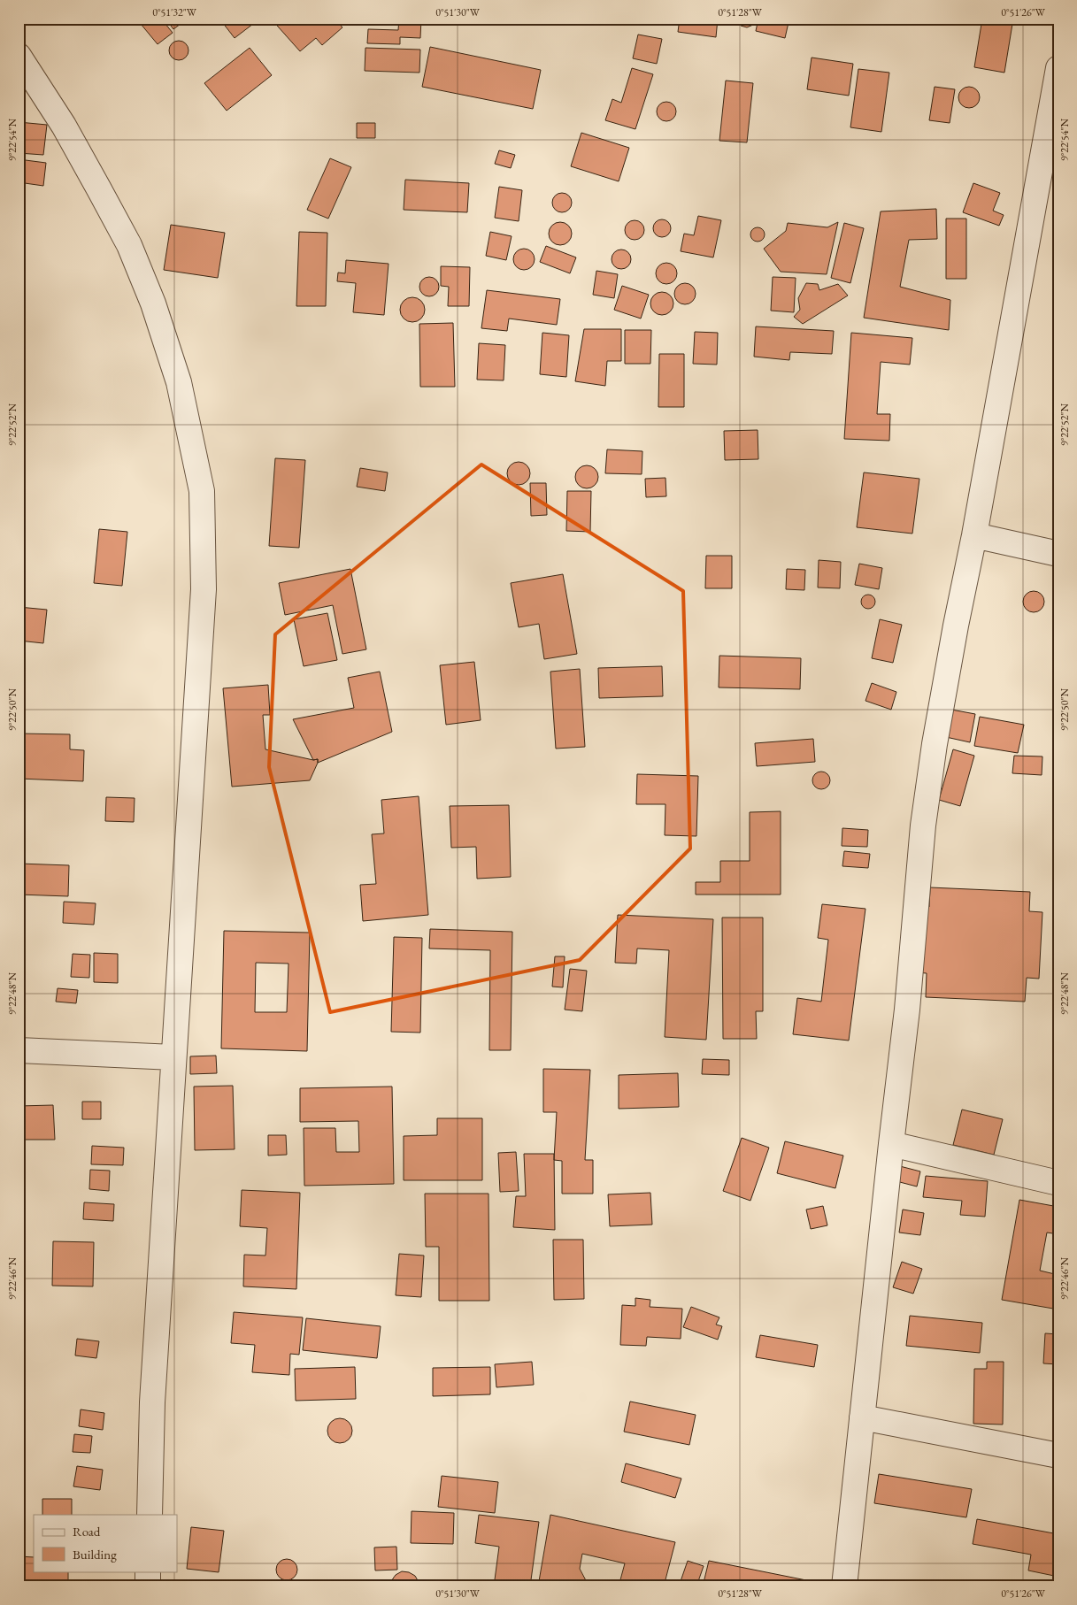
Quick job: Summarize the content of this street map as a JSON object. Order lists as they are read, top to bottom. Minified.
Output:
{"legend":["Road","Building"],"coordinates":["0°51'32\"W","0°51'30\"W","0°51'28\"W","0°51'26\"W","9°22'54\"N","9°22'52\"N","9°22'50\"N","9°22'48\"N","9°22'46\"N"]}
